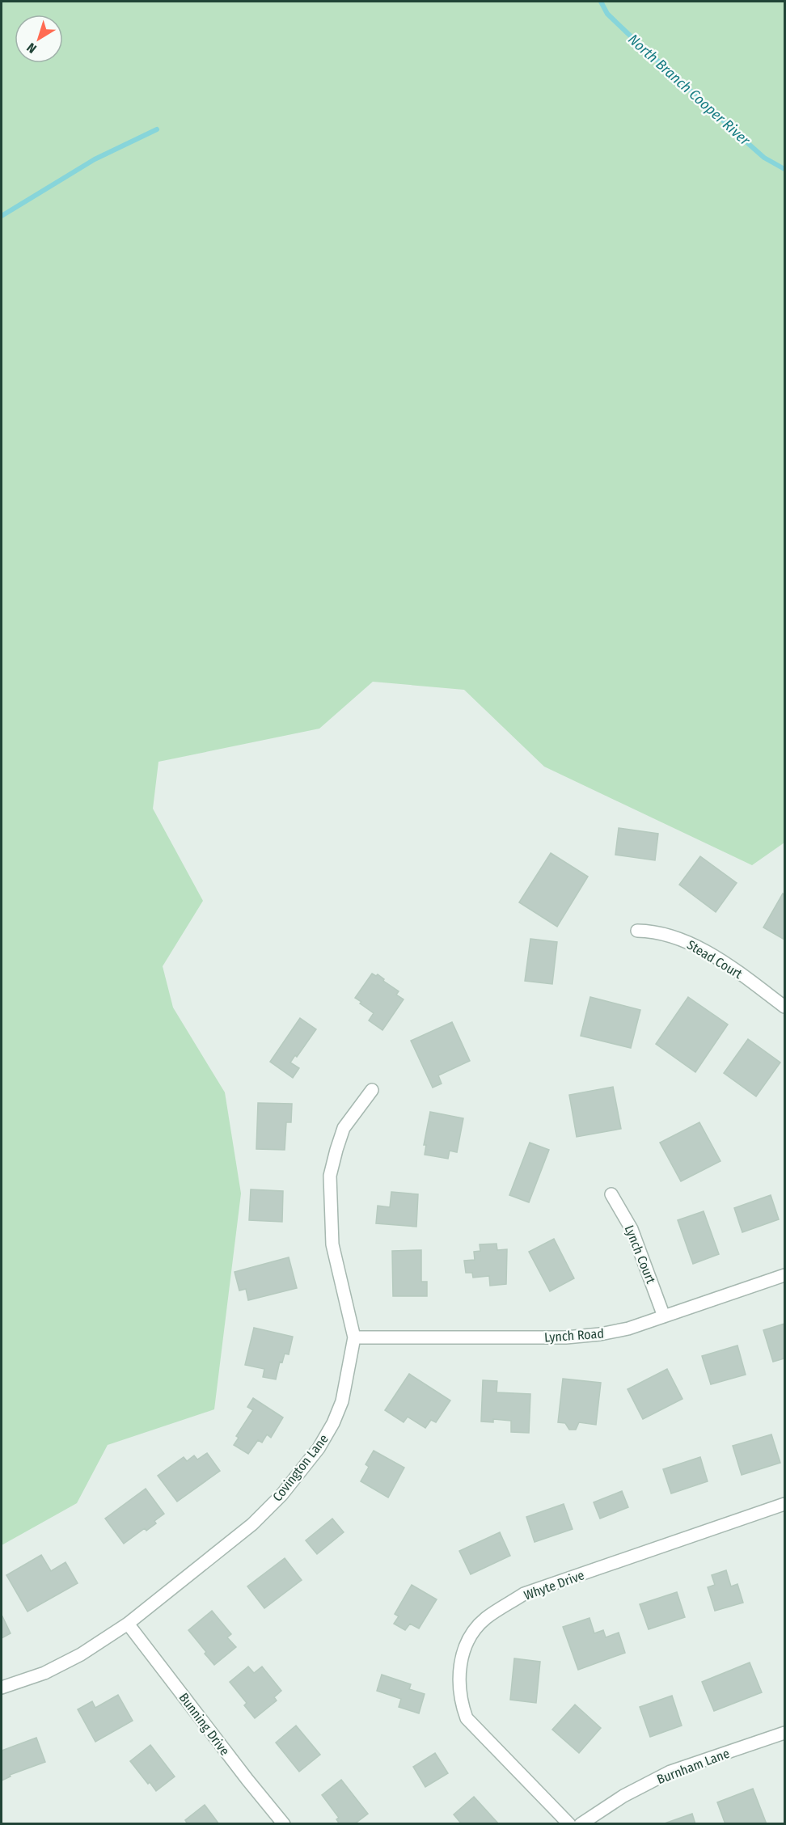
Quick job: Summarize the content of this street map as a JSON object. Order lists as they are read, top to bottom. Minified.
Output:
{"streets":{"street":["Stead Court","Lynch Court","Lynch Road","Covington Lane","Whyte Drive","Bunning Drive","Burnham Lane"]},"crossings":[["Lynch Court","Lynch Road"],["Lynch Road","Covington Lane"],["Covington Lane","Bunning Drive"]],"water":["North Branch Cooper River"],"north":"bottom left"}
